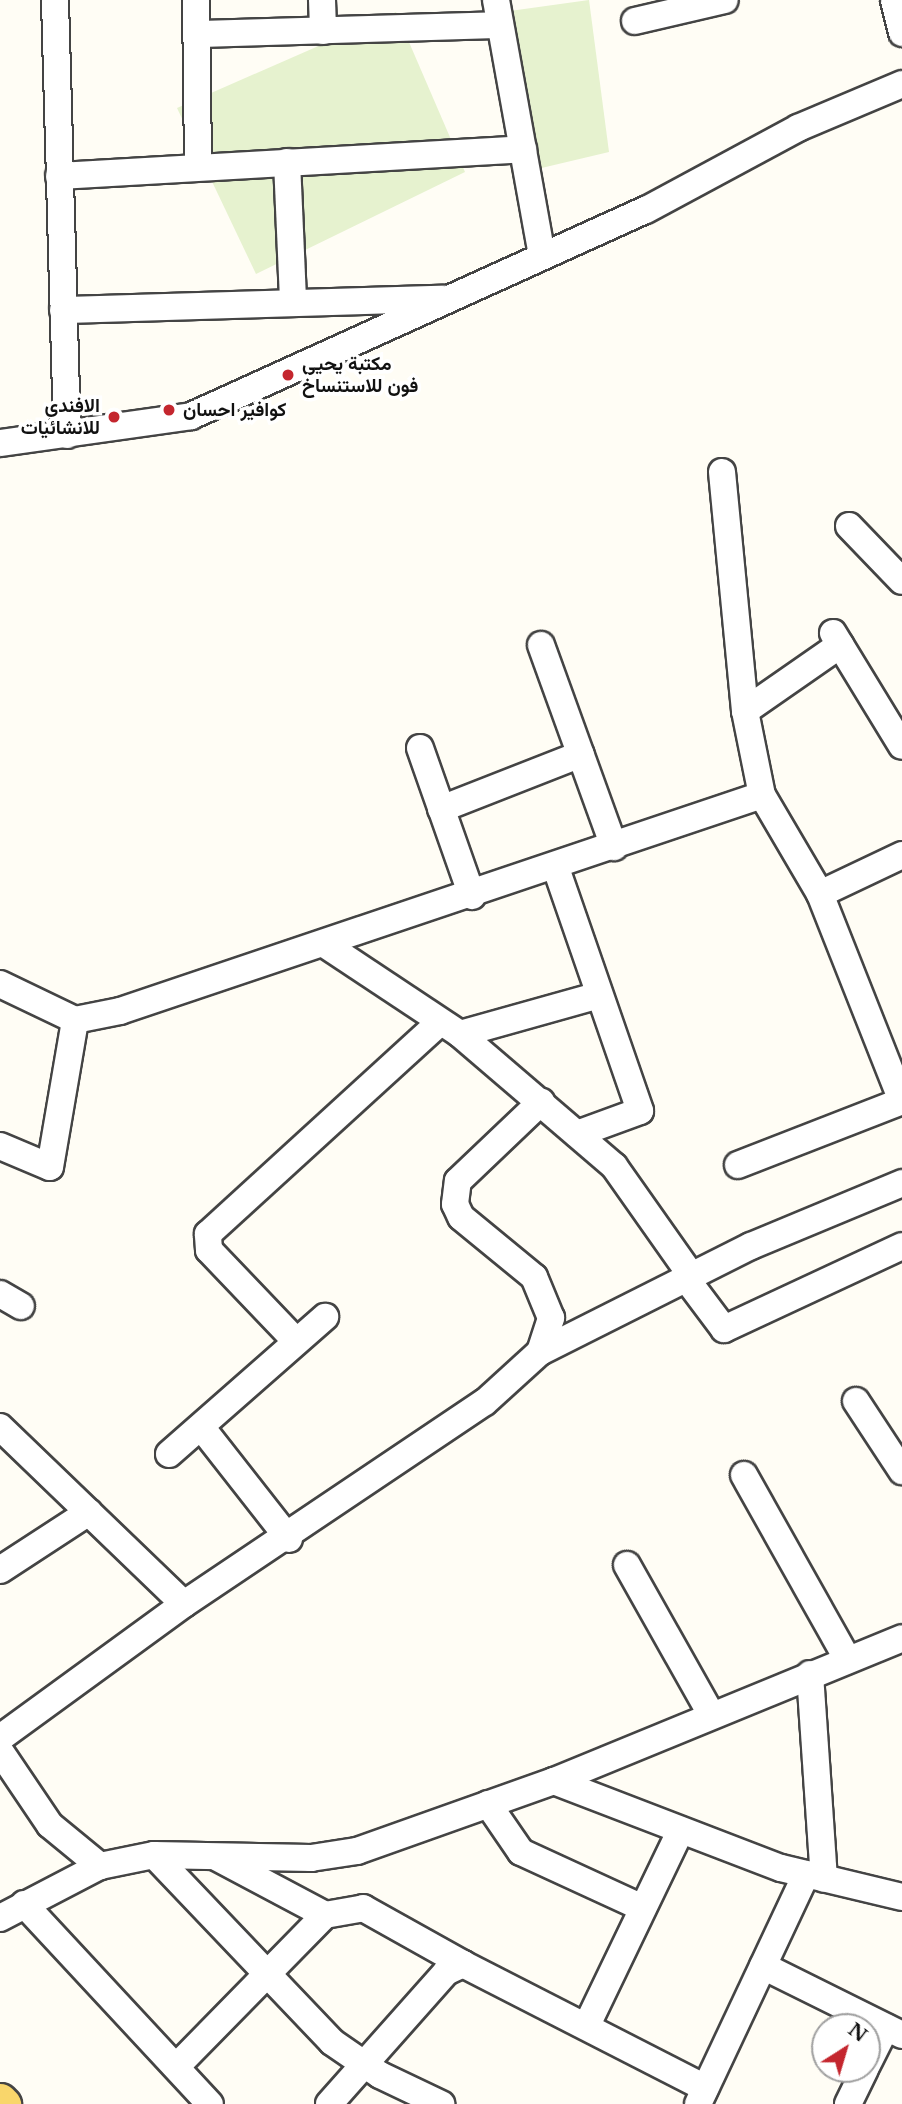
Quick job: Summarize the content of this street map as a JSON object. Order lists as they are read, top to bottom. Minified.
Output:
{"places":["مكتبة يحيى فون للاستنساخ","كوافير احسان","الافندي للانشائيات"],"north":"top right"}
